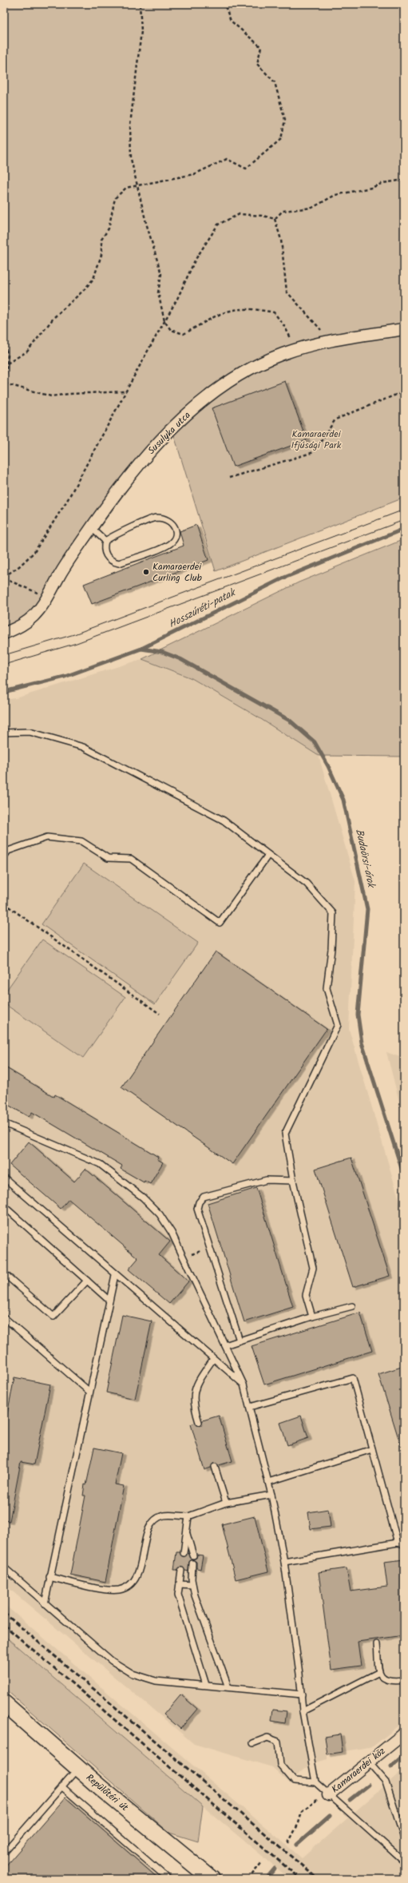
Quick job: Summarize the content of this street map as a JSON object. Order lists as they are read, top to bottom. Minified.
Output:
{"streets":{"street":["Susulyka utca","Kamaraerdei köz","Repülőtéri út"]},"water":["Hosszúréti-patak","Budaörsi-árok"],"parks":["Kamaraerdei Ifjúsági Park"],"places":["Kamaraerdei Curling Club"]}
